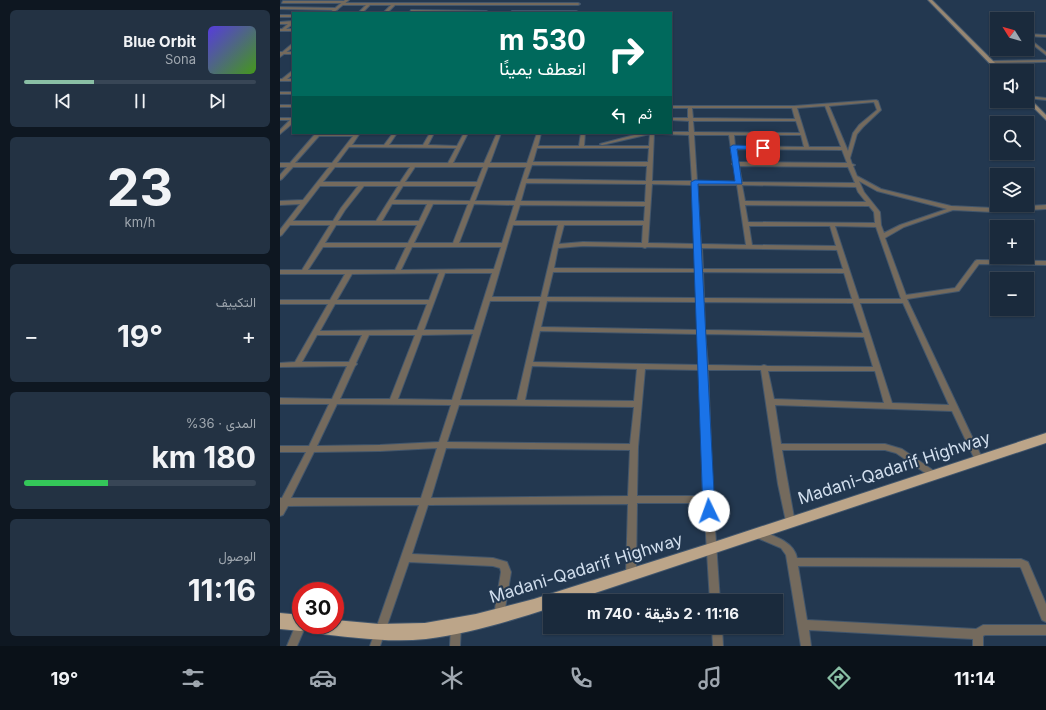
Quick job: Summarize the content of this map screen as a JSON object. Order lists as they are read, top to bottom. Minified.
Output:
{"streets":{"highway":["Madani-Qadarif Highway"]},"north":"top left","page":{"map_buttons":["+","−"],"turn":["530 m","انعطف يمينًا"],"song":["Blue Orbit","Sona"],"then":"ثم","tile":[["23","km/h"],"التكييف",["المدى · 36%","180 km"],["الوصول","11:16"]],"heat":["−","19°","+"],"limit":"30","trip":"11:16 · 2 دقيقة · 740 m","tabs":["11:14","19°"]}}
